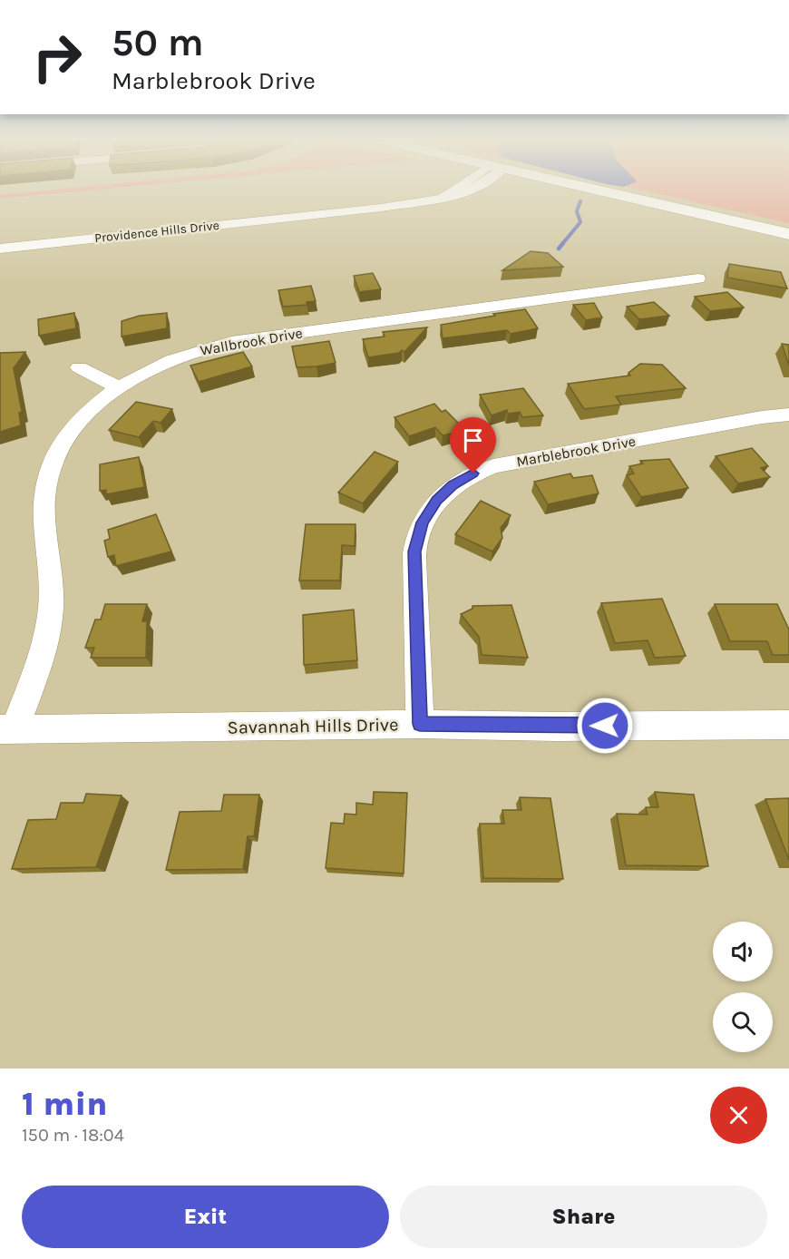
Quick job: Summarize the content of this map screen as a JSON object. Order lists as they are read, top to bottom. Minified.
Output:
{"streets":{"street":["Providence Hills Drive","Wallbrook Drive","Marblebrook Drive","Savannah Hills Drive"]},"crossings":[["Wallbrook Drive","Savannah Hills Drive"],["Marblebrook Drive","Savannah Hills Drive"]],"page":{"turn":["50 m","Marblebrook Drive"],"heading":["1 min","150 m · 18:04"],"buttons":["Exit","Share"]}}
